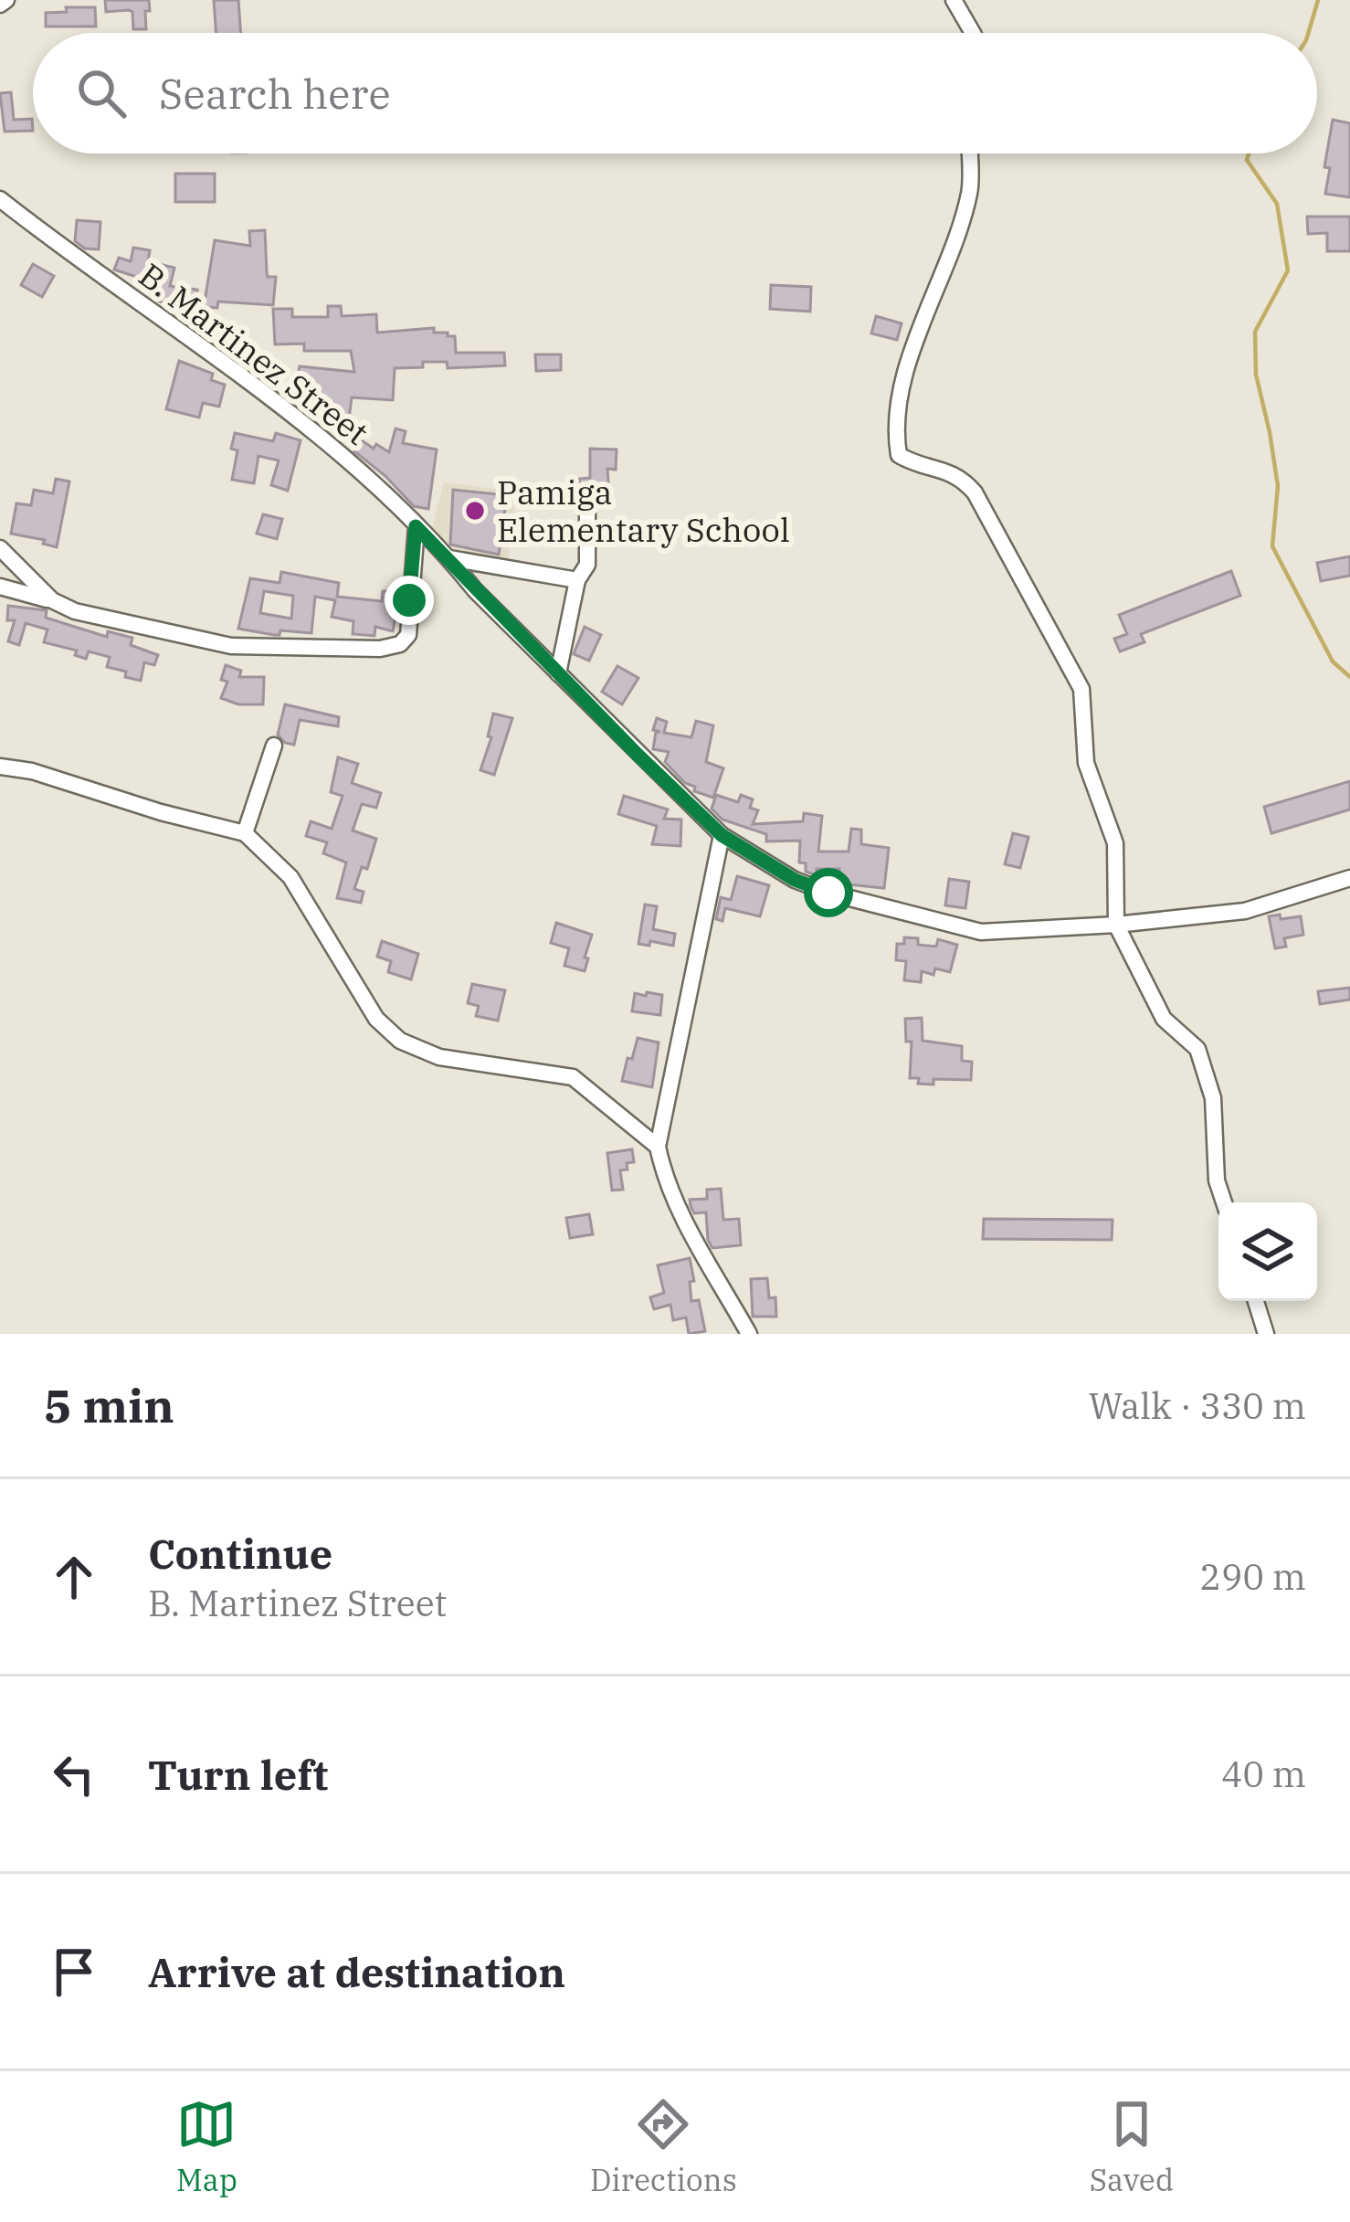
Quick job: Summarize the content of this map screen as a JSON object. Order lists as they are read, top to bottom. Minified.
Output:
{"streets":{"street":["B. Martinez Street"]},"places":["Pamiga Elementary School"],"page":{"search":"Search here","heading":["5 min","Walk · 330 m"],"list":[["Continue","B. Martinez Street","290 m"],["Turn left","40 m"],"Arrive at destination"],"nav":["Map","Directions","Saved"]}}
